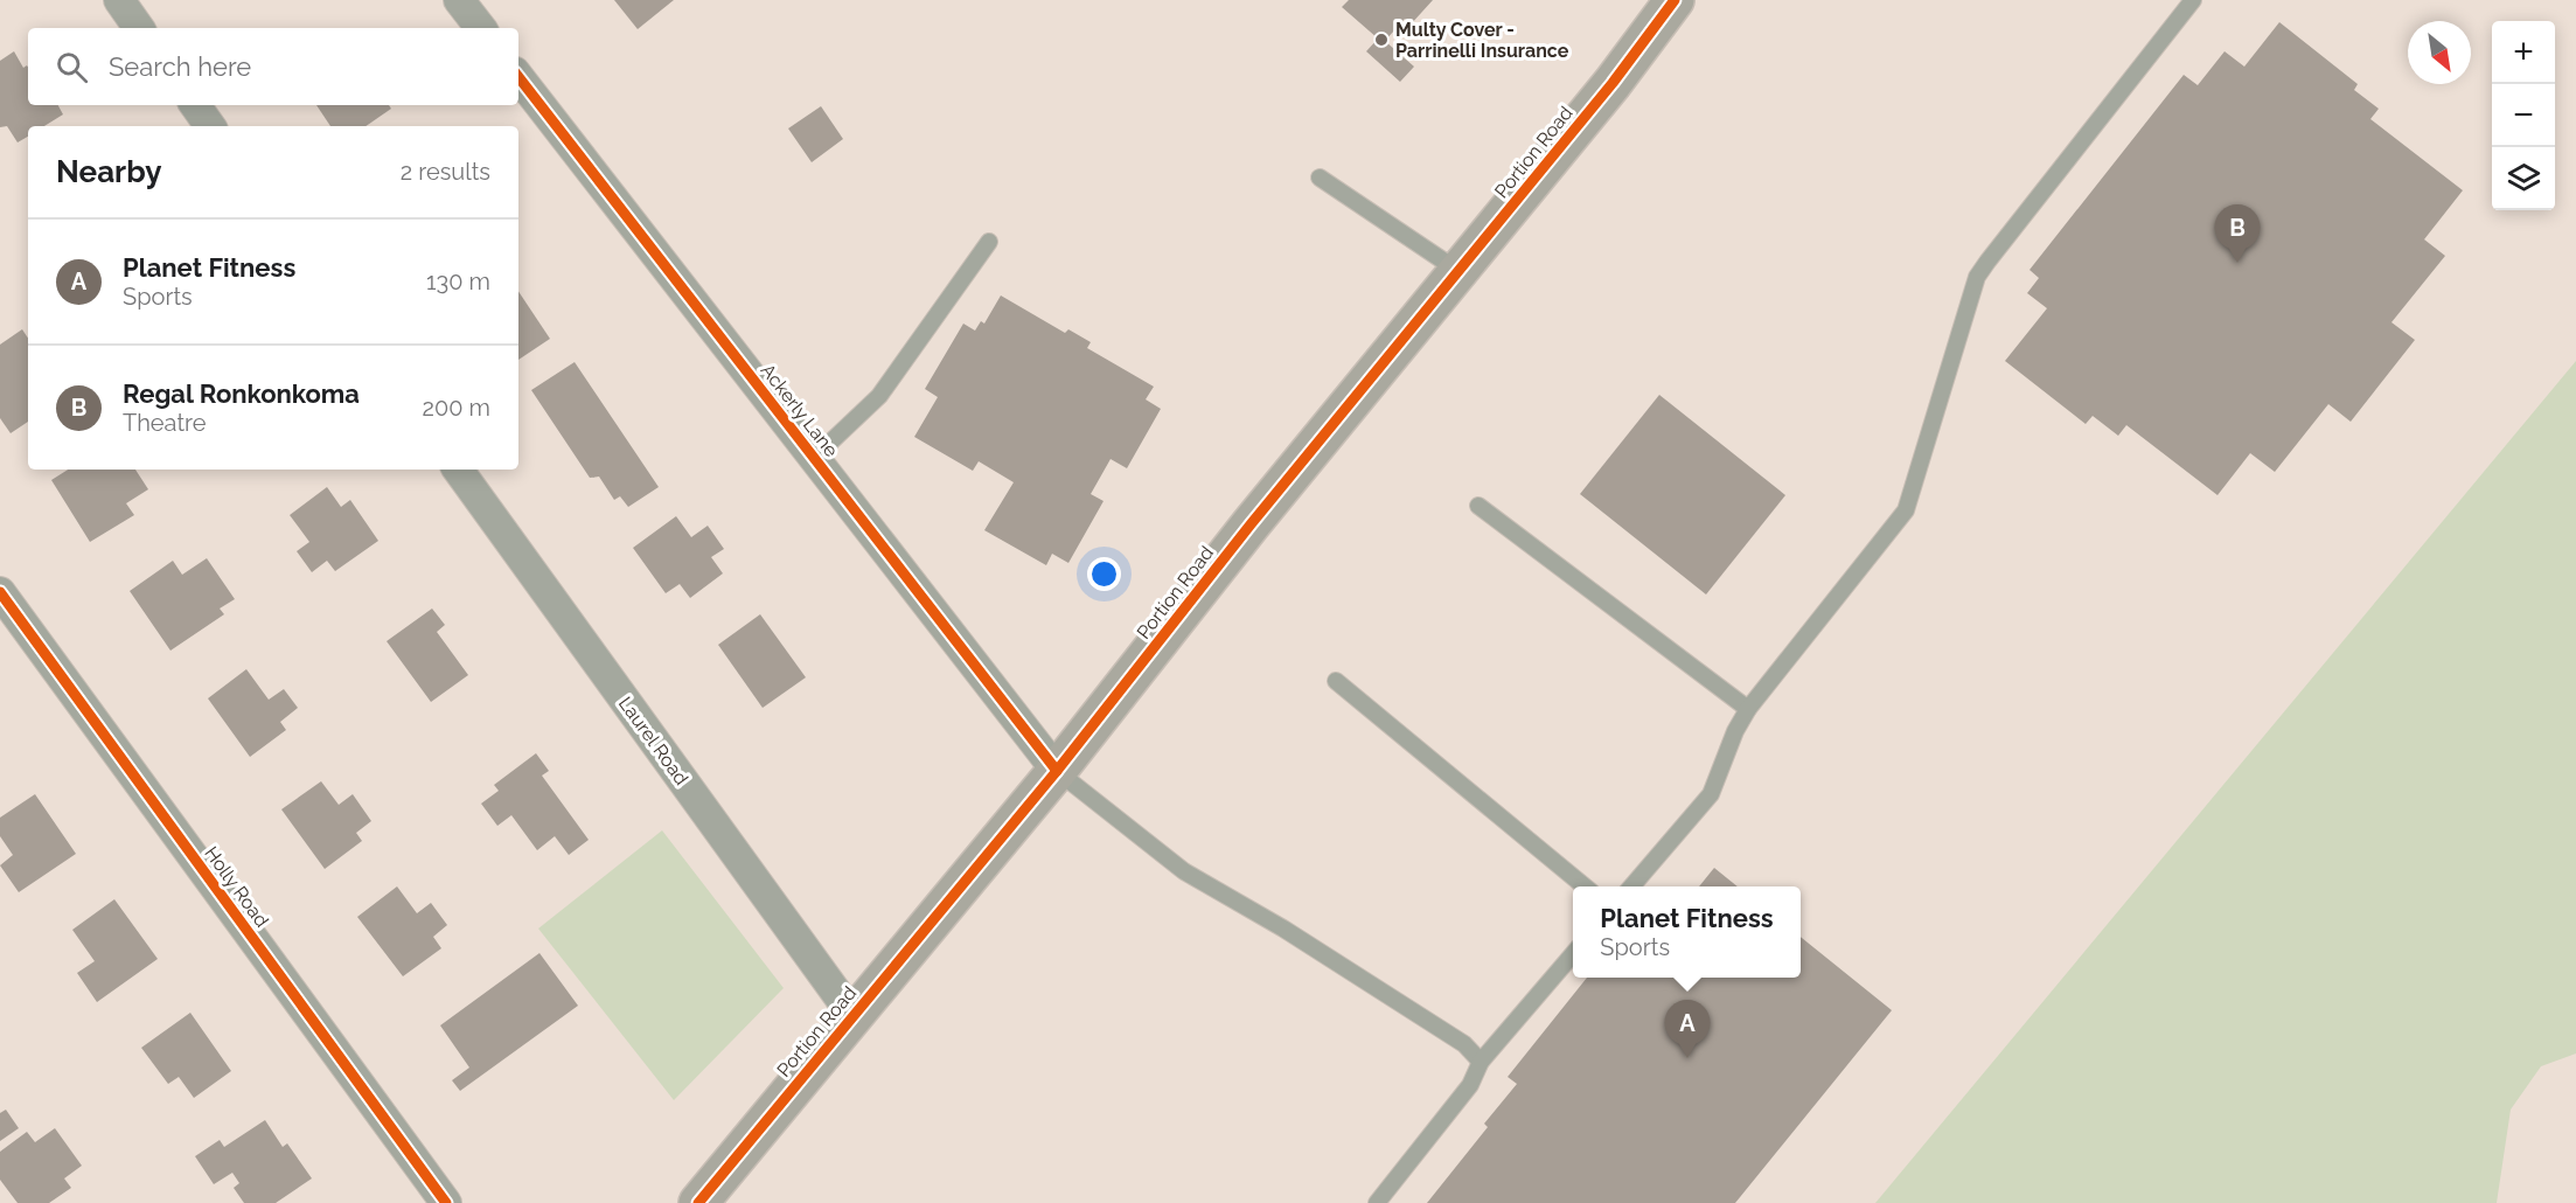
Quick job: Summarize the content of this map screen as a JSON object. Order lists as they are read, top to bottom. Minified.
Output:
{"streets":{"main road":["Portion Road"],"street":["Ackerly Lane","Laurel Road","Holly Road"]},"crossings":[["Portion Road","Ackerly Lane"],["Portion Road","Laurel Road"]],"places":["Multy Cover - Parrinelli Insurance"],"north":"bottom right","page":{"map_buttons":["+","−"],"search":"Search here","heading":["Nearby","2 results"],"pins":["B","A"],"list":[{"mark":"A","name":"Planet Fitness","note":"Sports","value":"130 m"},{"mark":"B","name":"Regal Ronkonkoma","note":"Theatre","value":"200 m"}],"popup":["Planet Fitness","Sports"]}}
